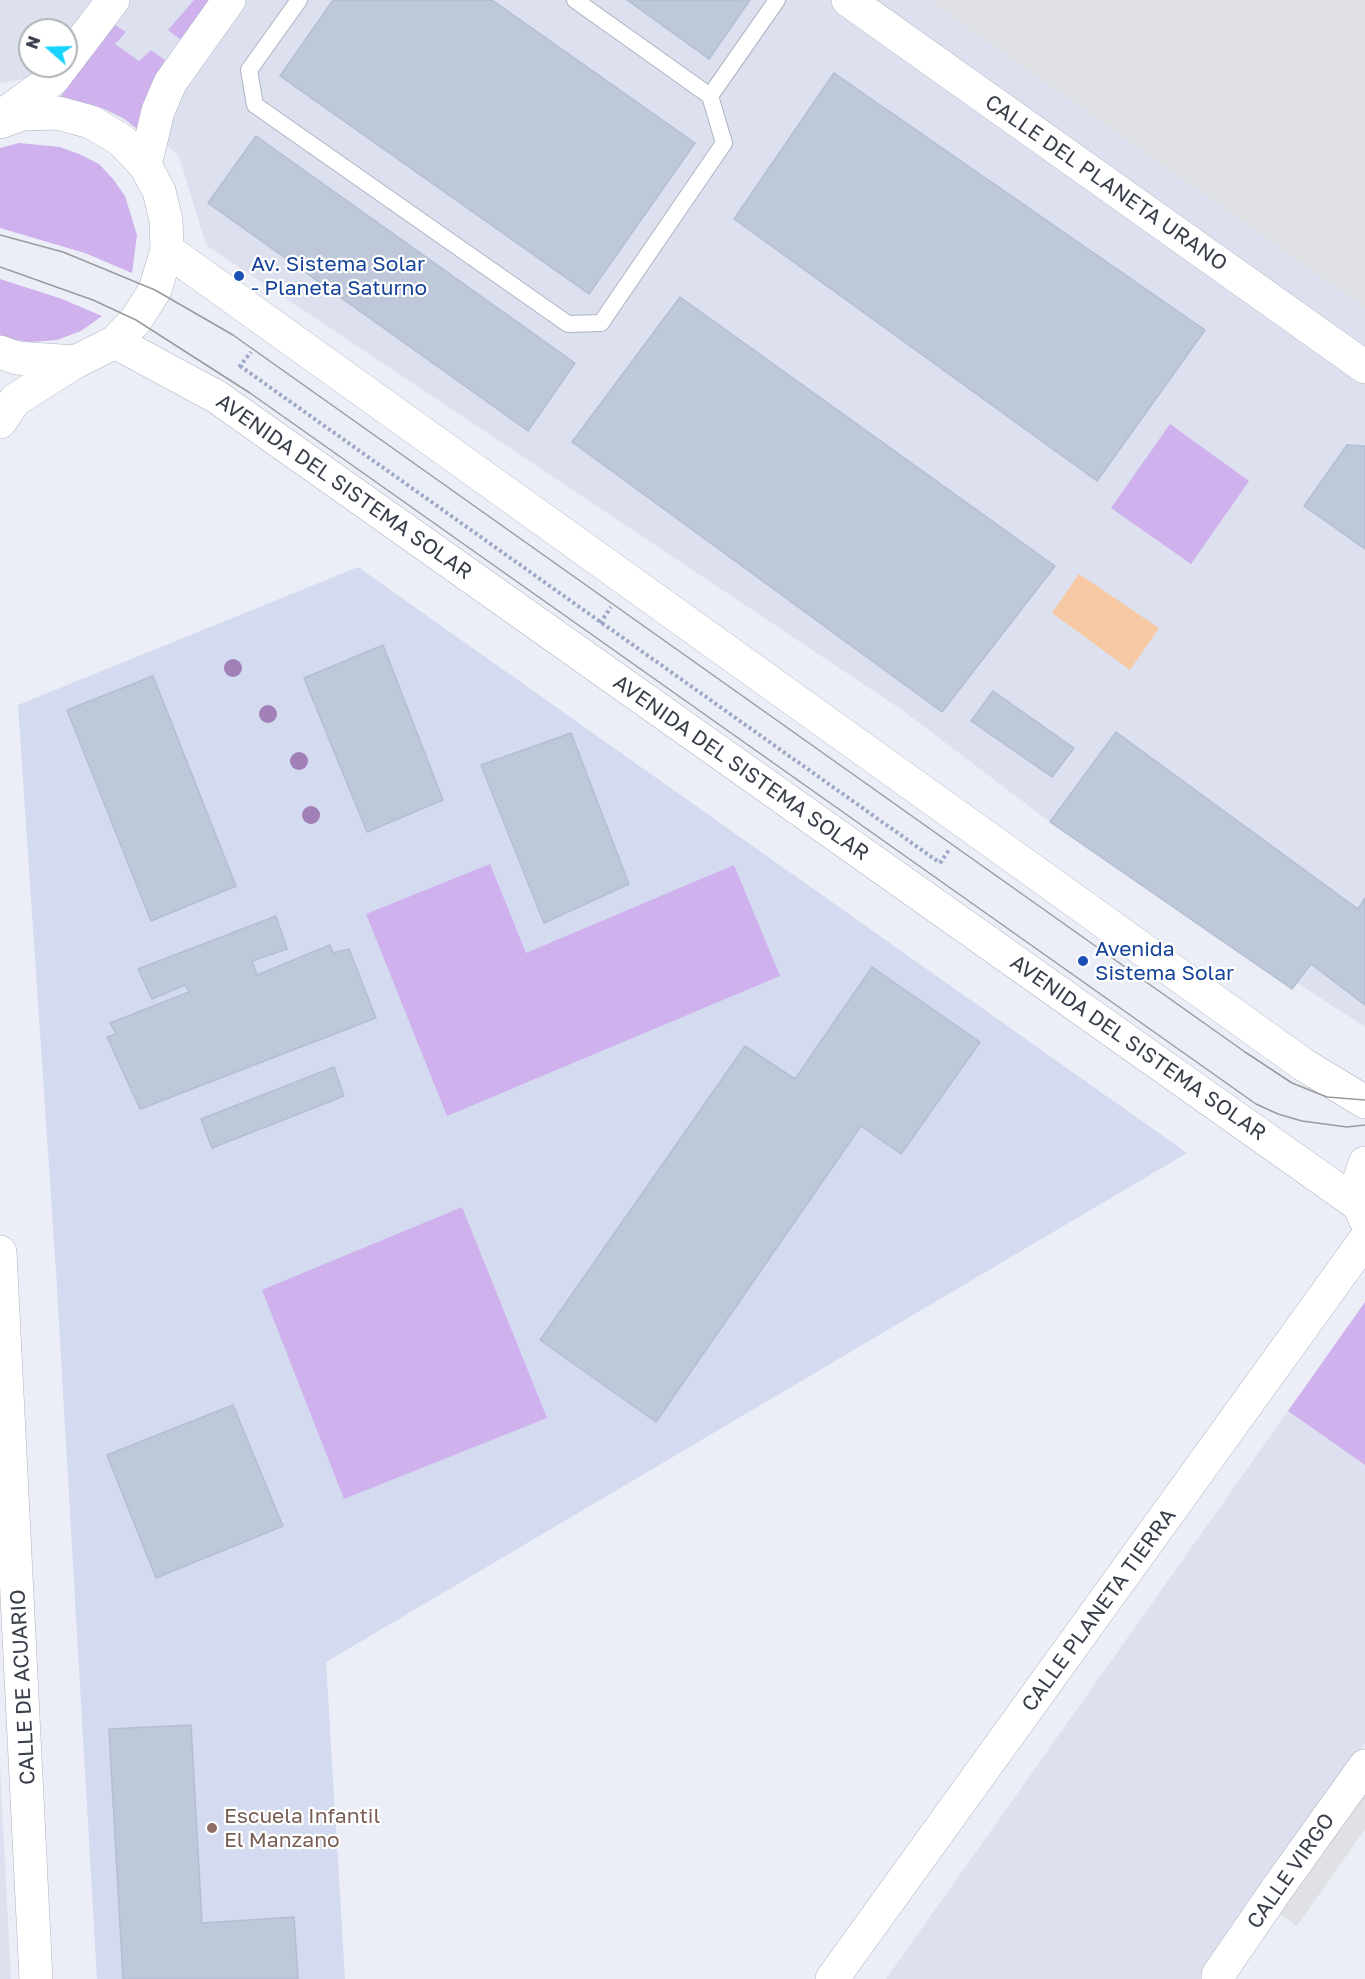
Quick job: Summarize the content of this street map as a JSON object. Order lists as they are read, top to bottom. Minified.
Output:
{"streets":{"street":["CALLE DEL PLANETA URANO","AVENIDA DEL SISTEMA SOLAR","CALLE PLANETA TIERRA","CALLE DE ACUARIO","CALLE VIRGO"]},"places":["Av. Sistema Solar - Planeta Saturno","Avenida Sistema Solar","Escuela Infantil El Manzano"],"north":"left"}
